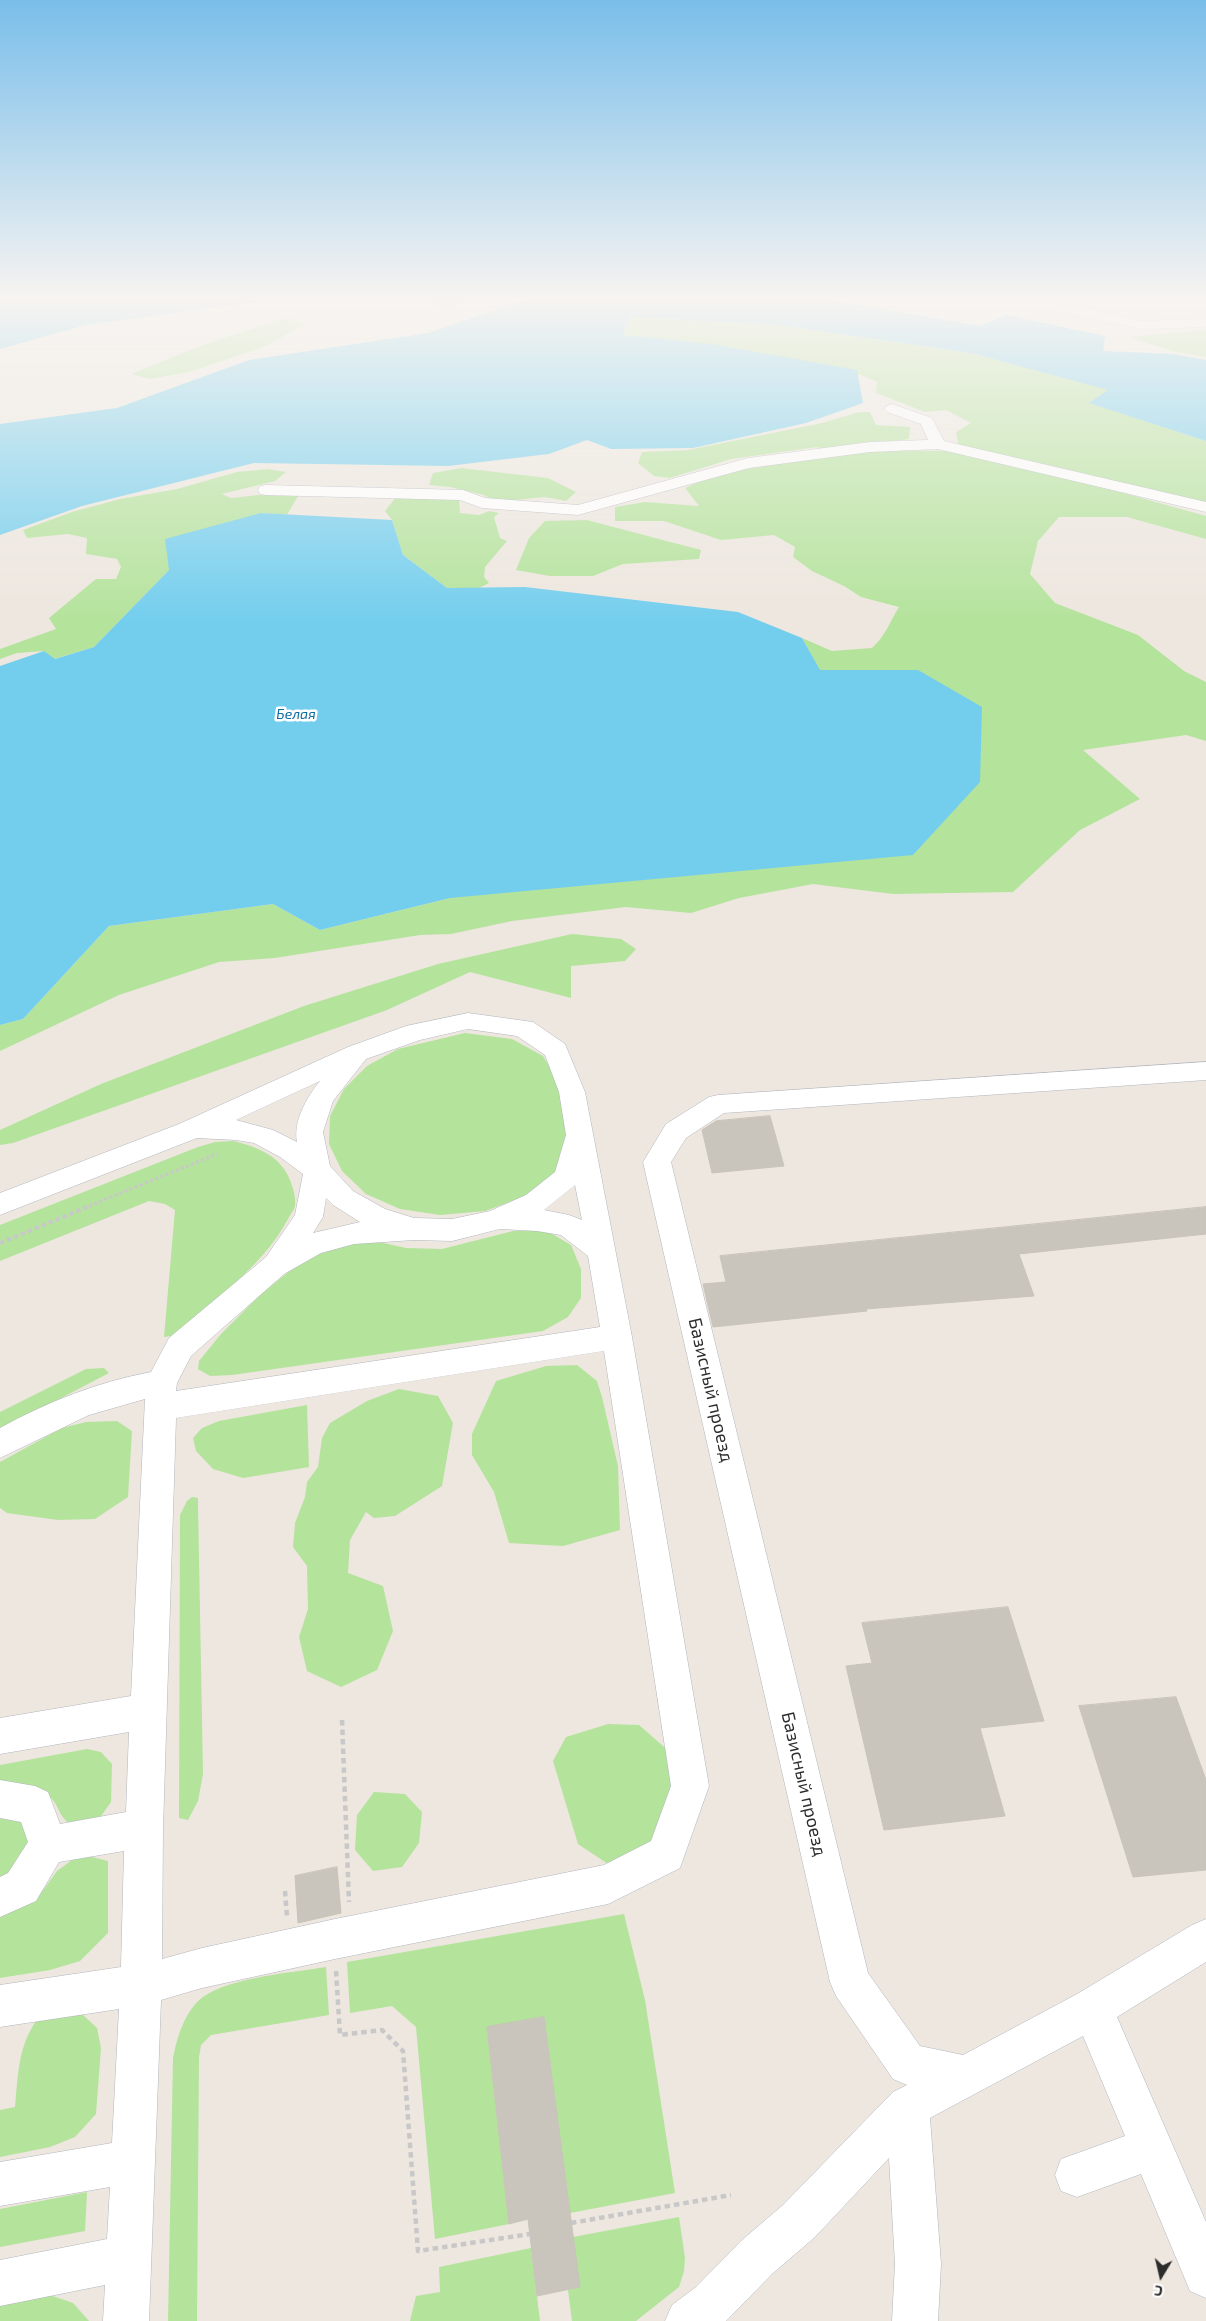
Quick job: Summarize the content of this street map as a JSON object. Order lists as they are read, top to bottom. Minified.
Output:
{"streets":{"street":["Базисный проезд"]},"water":["Белая"],"north":"bottom"}
